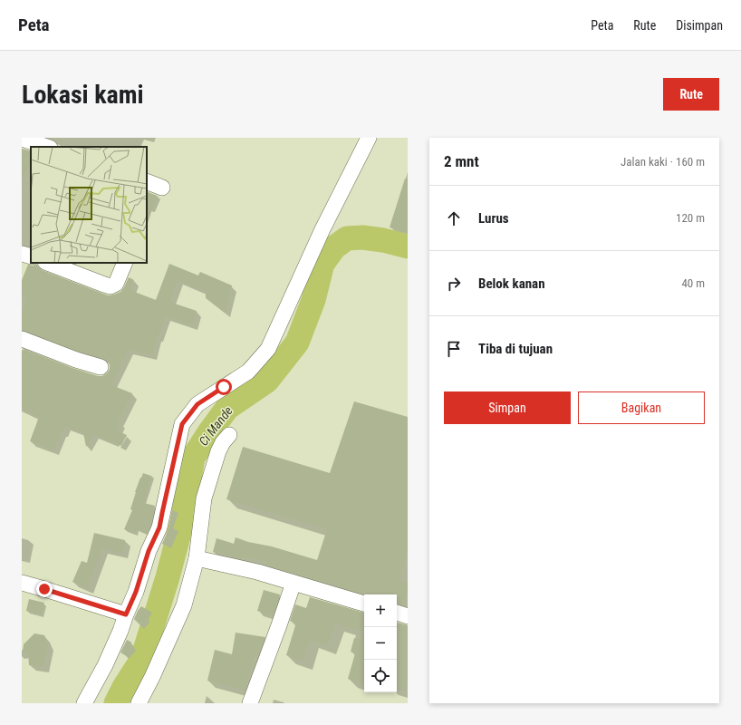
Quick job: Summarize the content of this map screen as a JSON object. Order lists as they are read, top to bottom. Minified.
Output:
{"water":["Ci Mande"],"page":{"header":"Peta","nav":["Peta","Rute","Disimpan"],"buttons":["Rute",["Simpan","Bagikan"]],"title":"Lokasi kami","heading":["2 mnt","Jalan kaki · 160 m"],"list":[["Lurus","120 m"],["Belok kanan","40 m"],"Tiba di tujuan"],"map_buttons":["+","−"]}}
